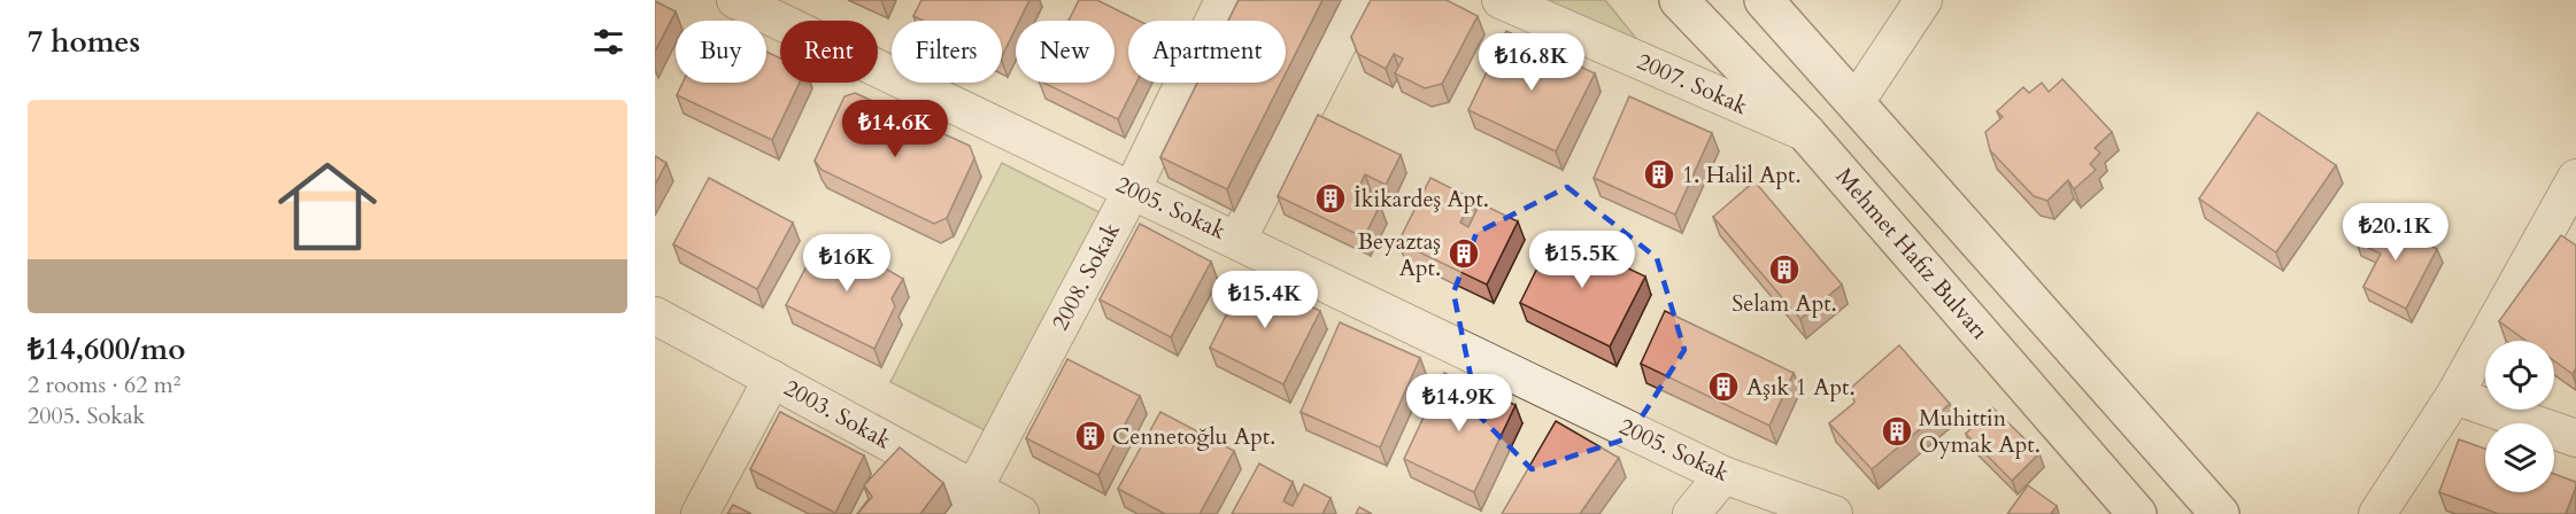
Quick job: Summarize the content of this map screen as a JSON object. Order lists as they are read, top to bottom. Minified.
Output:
{"streets":{"main road":["Mehmet Hafız Bulvarı"],"street":["2007. Sokak","2005. Sokak","2008. Sokak","2003. Sokak"]},"crossings":[["2007. Sokak","Mehmet Hafız Bulvarı"],["2005. Sokak","2008. Sokak"],["2008. Sokak","2003. Sokak"]],"places":{"building":["1. Halil Apt.","İkikardeş Apt.","Beyaztaş Apt.","Selam Apt.","Aşık 1 Apt.","Muhittin Oymak Apt.","Cennetoğlu Apt."]},"page":{"heading":"7 homes","chip":["Buy","Rent","Filters","New","Apartment"],"price":["₺16.8K","₺14.6K","₺20.1K","₺15.5K","₺16K","₺15.4K","₺14.9K"],"list":[{"name":"₺14,600/mo","note":"2 rooms · 62 m² · 2005. Sokak"}]}}
